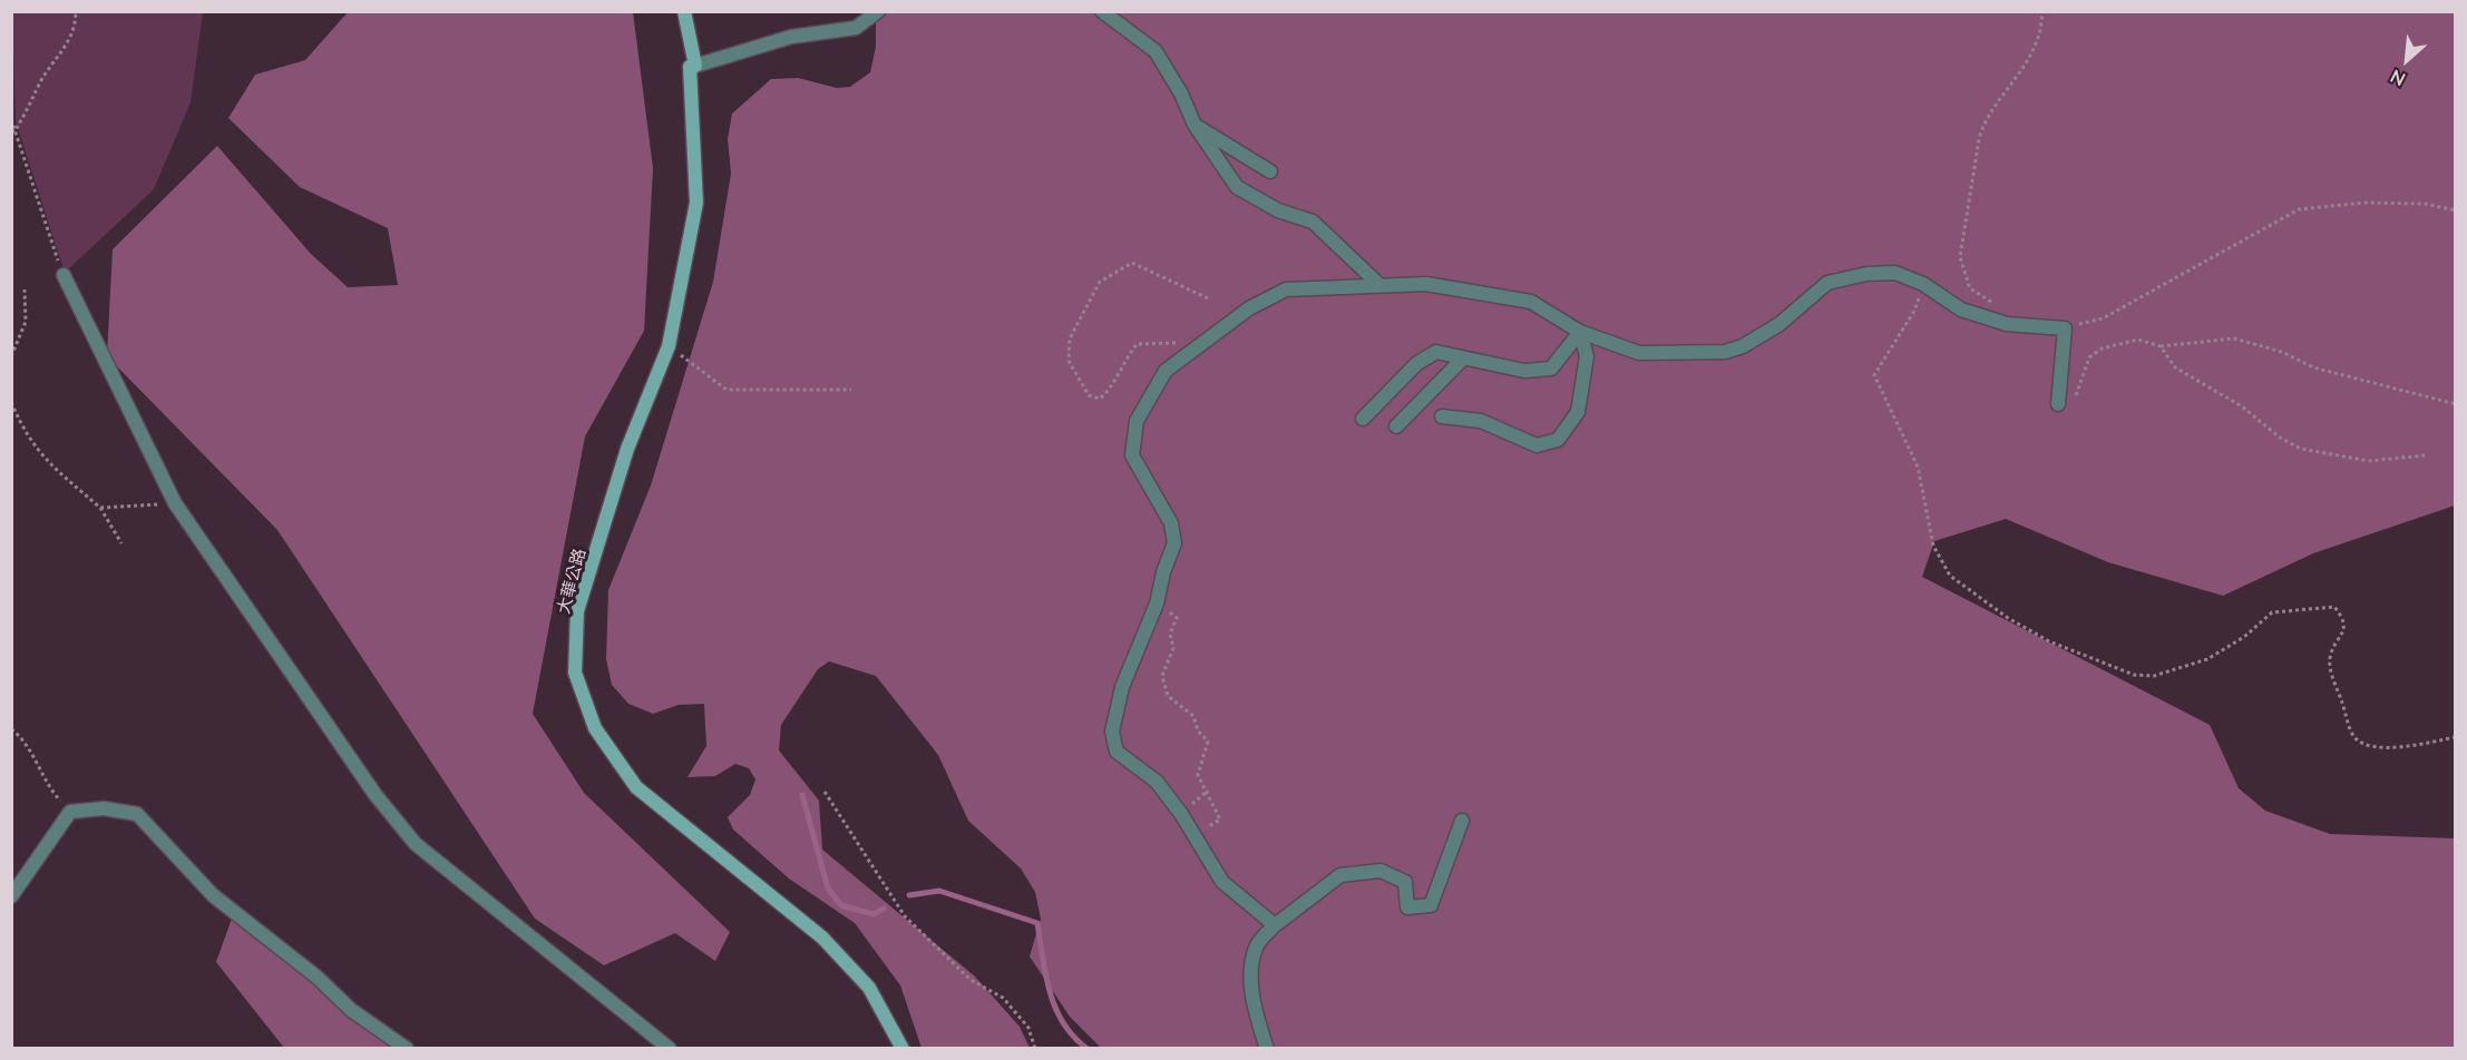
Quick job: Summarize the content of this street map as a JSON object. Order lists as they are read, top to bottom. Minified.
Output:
{"streets":{"main road":["大華公路"]},"north":"bottom left"}
